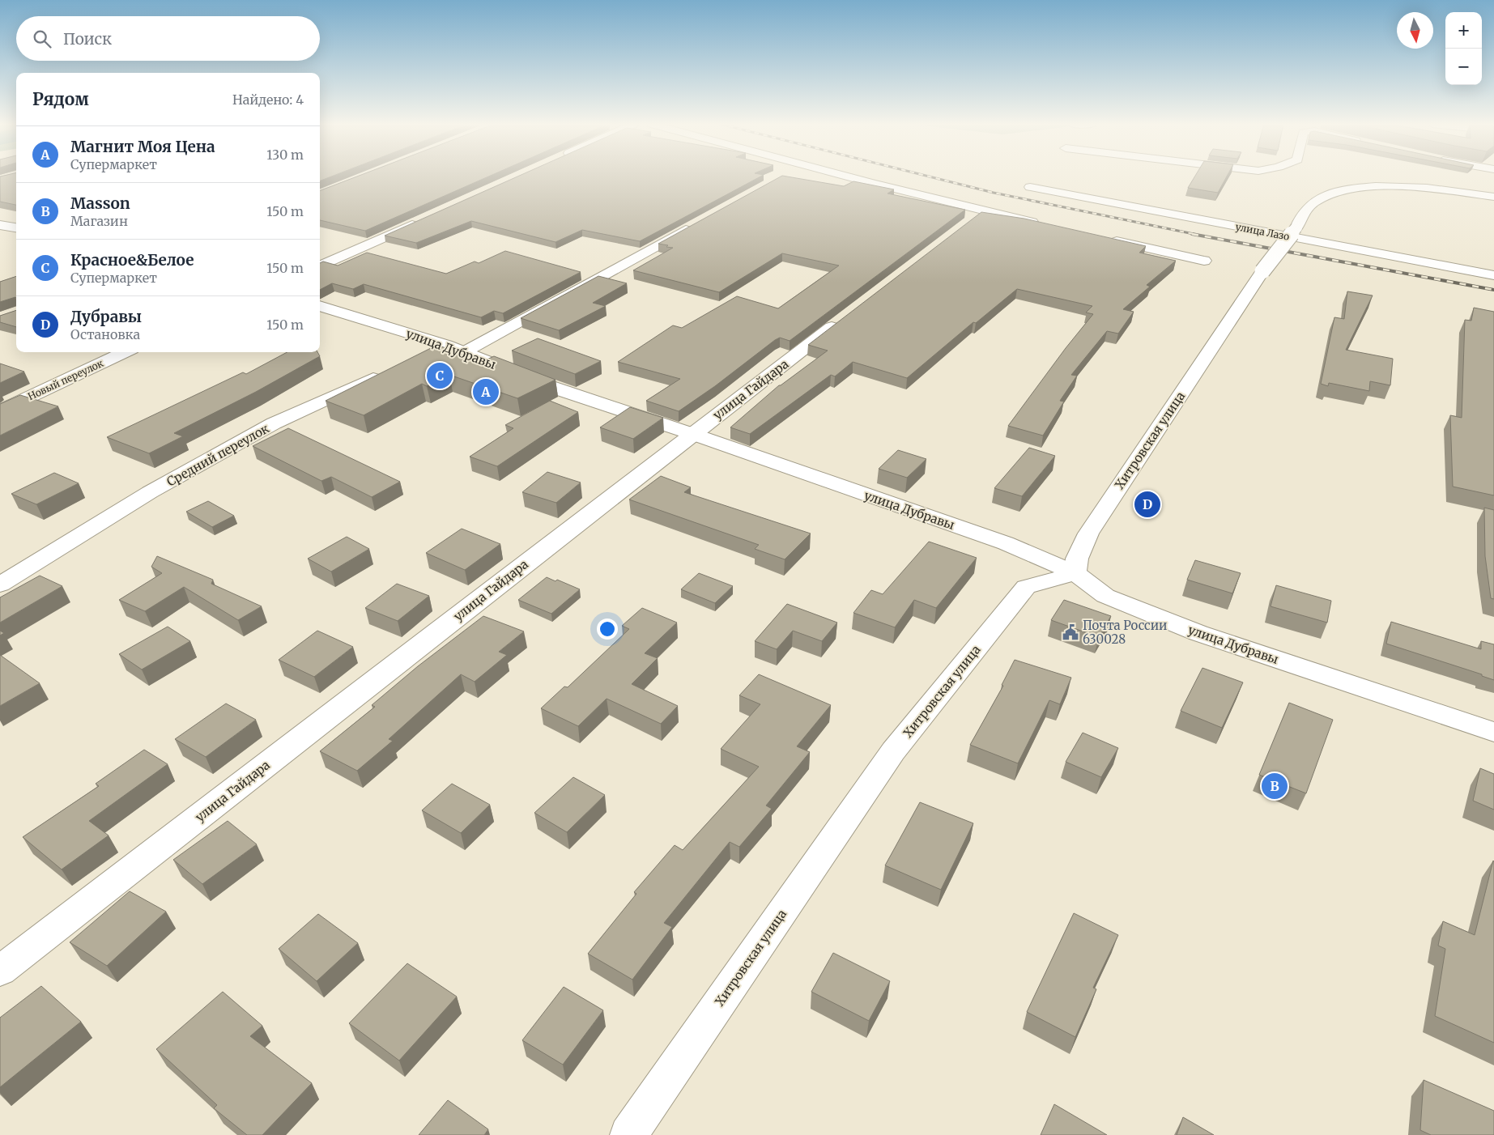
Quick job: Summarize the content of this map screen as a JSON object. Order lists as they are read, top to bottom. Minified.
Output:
{"streets":{"main road":["улица Лазо","улица Дубравы","Новый переулок","улица Гайдара","Хитровская улица","Средний переулок"]},"crossings":[["улица Дубравы","улица Гайдара"],["улица Дубравы","Хитровская улица"]],"places":{"public building":["Почта России 630028"]},"north":"bottom","page":{"map_buttons":["+","−"],"search":"Поиск","heading":["Рядом","Найдено: 4"],"list":[{"mark":"A","name":"Магнит Моя Цена","note":"Супермаркет","value":"130 m"},{"mark":"B","name":"Masson","note":"Магазин","value":"150 m"},{"mark":"C","name":"Красное&Белое","note":"Супермаркет","value":"150 m"},{"mark":"D","name":"Дубравы","note":"Остановка","value":"150 m"}],"pins":["C","A","D","B"]}}
